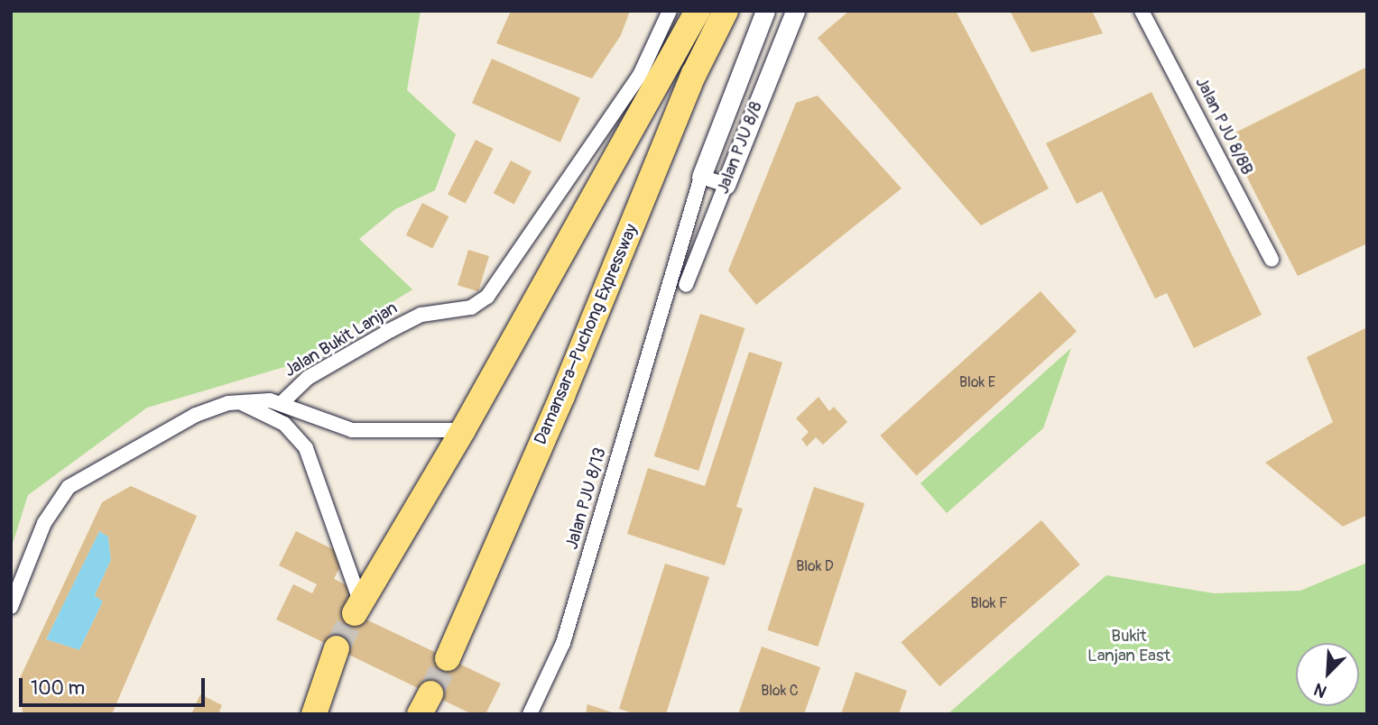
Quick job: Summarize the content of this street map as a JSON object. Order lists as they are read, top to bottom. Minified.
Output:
{"streets":{"highway":["Damansara–Puchong Expressway"],"street":["Jalan PJU 8/8B","Jalan PJU 8/8","Jalan Bukit Lanjan","Jalan PJU 8/13"]},"crossings":[["Jalan PJU 8/8","Jalan PJU 8/13"]],"parks":["Bukit Lanjan East"],"house_numbers":["Blok E","Blok D","Blok F","Blok C"],"scale_bar":"100 m","north":"bottom left"}
